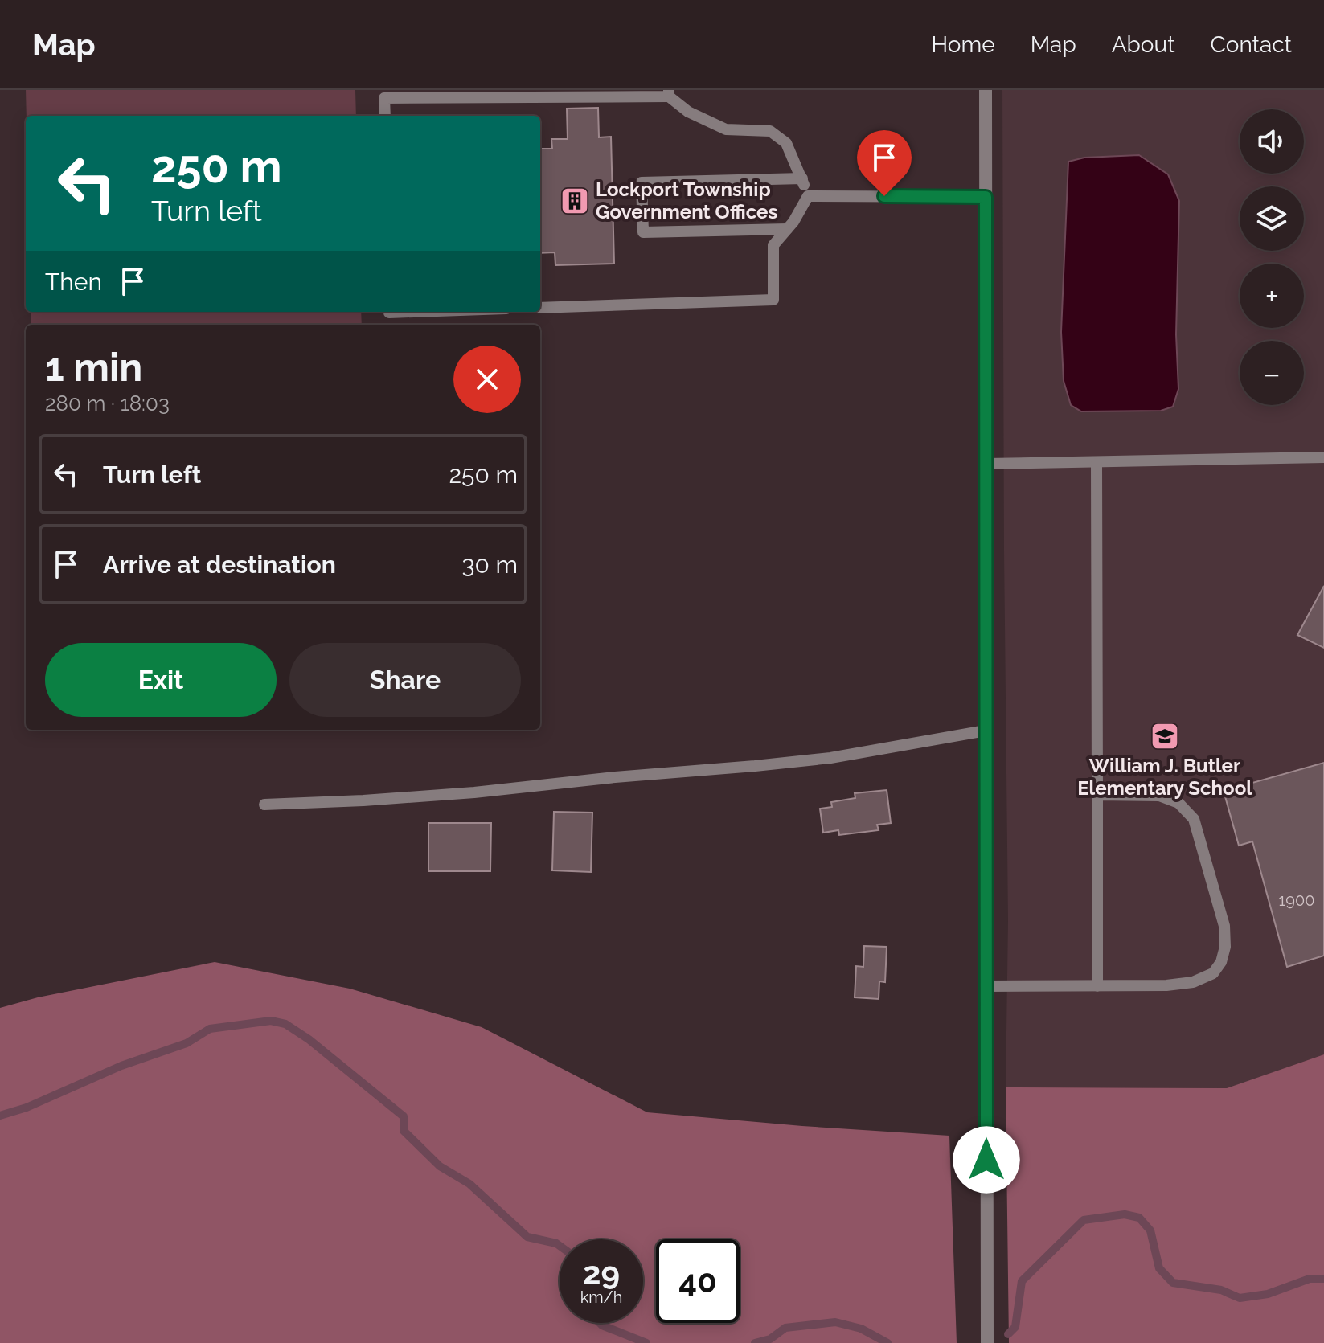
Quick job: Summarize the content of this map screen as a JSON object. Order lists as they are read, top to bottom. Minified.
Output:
{"places":{"building":["Lockport Township Government Offices"],"school or university":["William J. Butler Elementary School"]},"house_numbers":["1900"],"page":{"header":"Map","nav":["Home","Map","About","Contact"],"map_buttons":["+","−"],"turn":["250 m","Turn left"],"then":"Then","heading":["1 min","280 m · 18:03"],"list":[{"name":"Turn left","value":"250 m"},{"name":"Arrive at destination","value":"30 m"}],"buttons":["Exit","Share"],"speed":"29 km/h","limit":"40"}}
